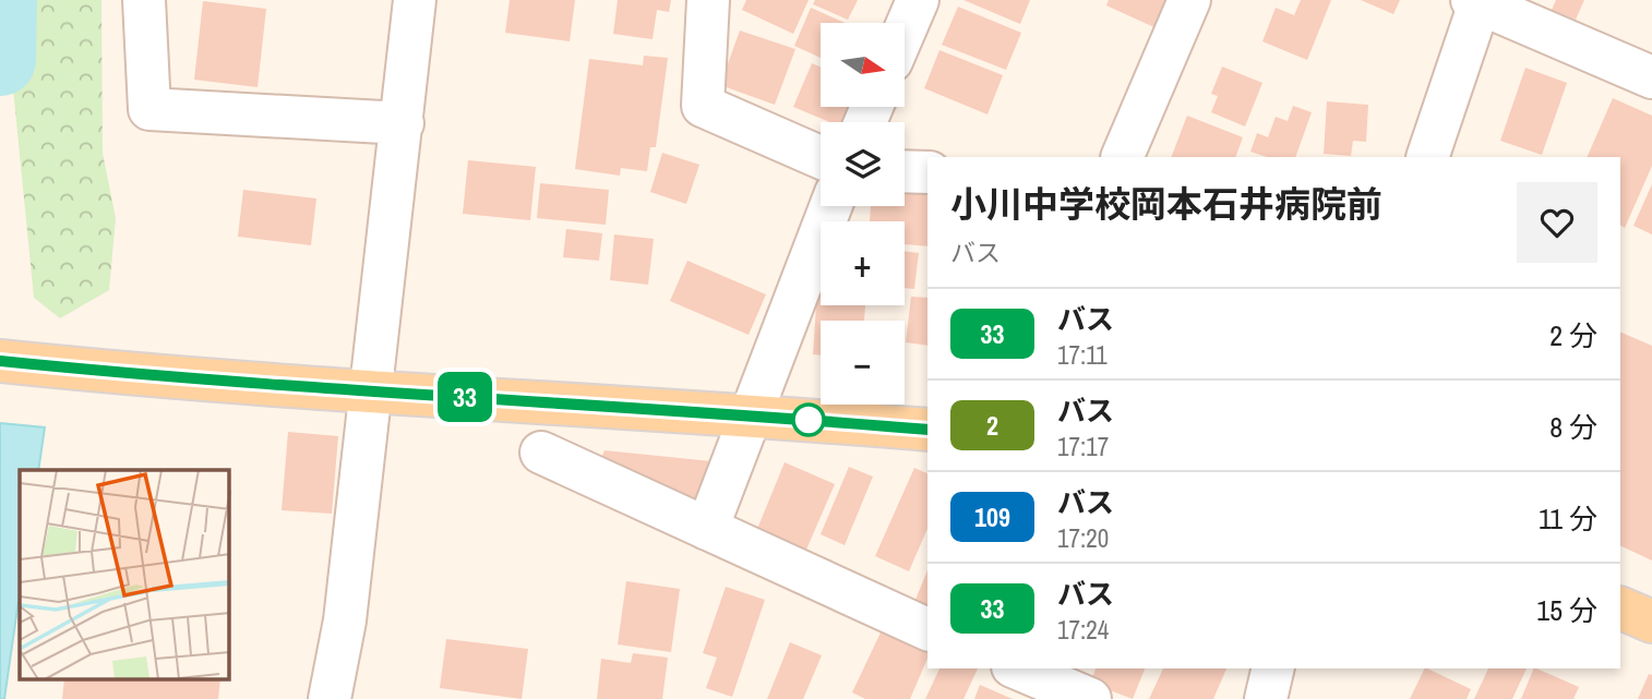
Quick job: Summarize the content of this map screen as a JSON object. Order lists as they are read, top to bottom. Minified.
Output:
{"lines":["bus line 33"],"north":"right","page":{"on_map":"33","map_buttons":["+","−"],"heading":["小川中学校岡本石井病院前","バス"],"list":[{"mark":"33","name":"バス","note":"17:11","value":"2 分"},{"mark":"2","name":"バス","note":"17:17","value":"8 分"},{"mark":"109","name":"バス","note":"17:20","value":"11 分"},{"mark":"33","name":"バス","note":"17:24","value":"15 分"}]}}
